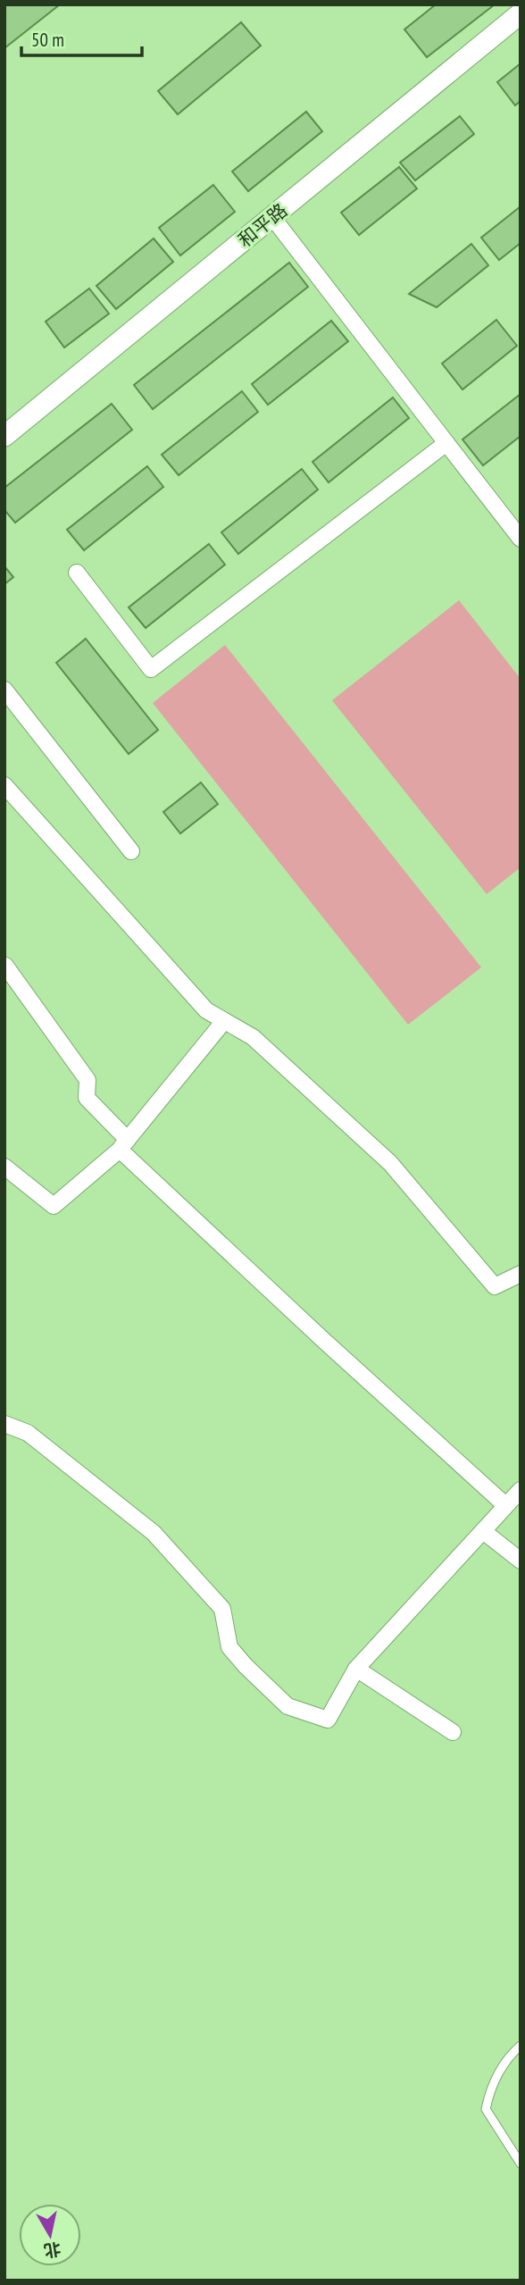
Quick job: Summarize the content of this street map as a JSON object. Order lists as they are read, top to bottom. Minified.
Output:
{"streets":{"street":["和平路"]},"scale_bar":"50 m","north":"bottom"}
